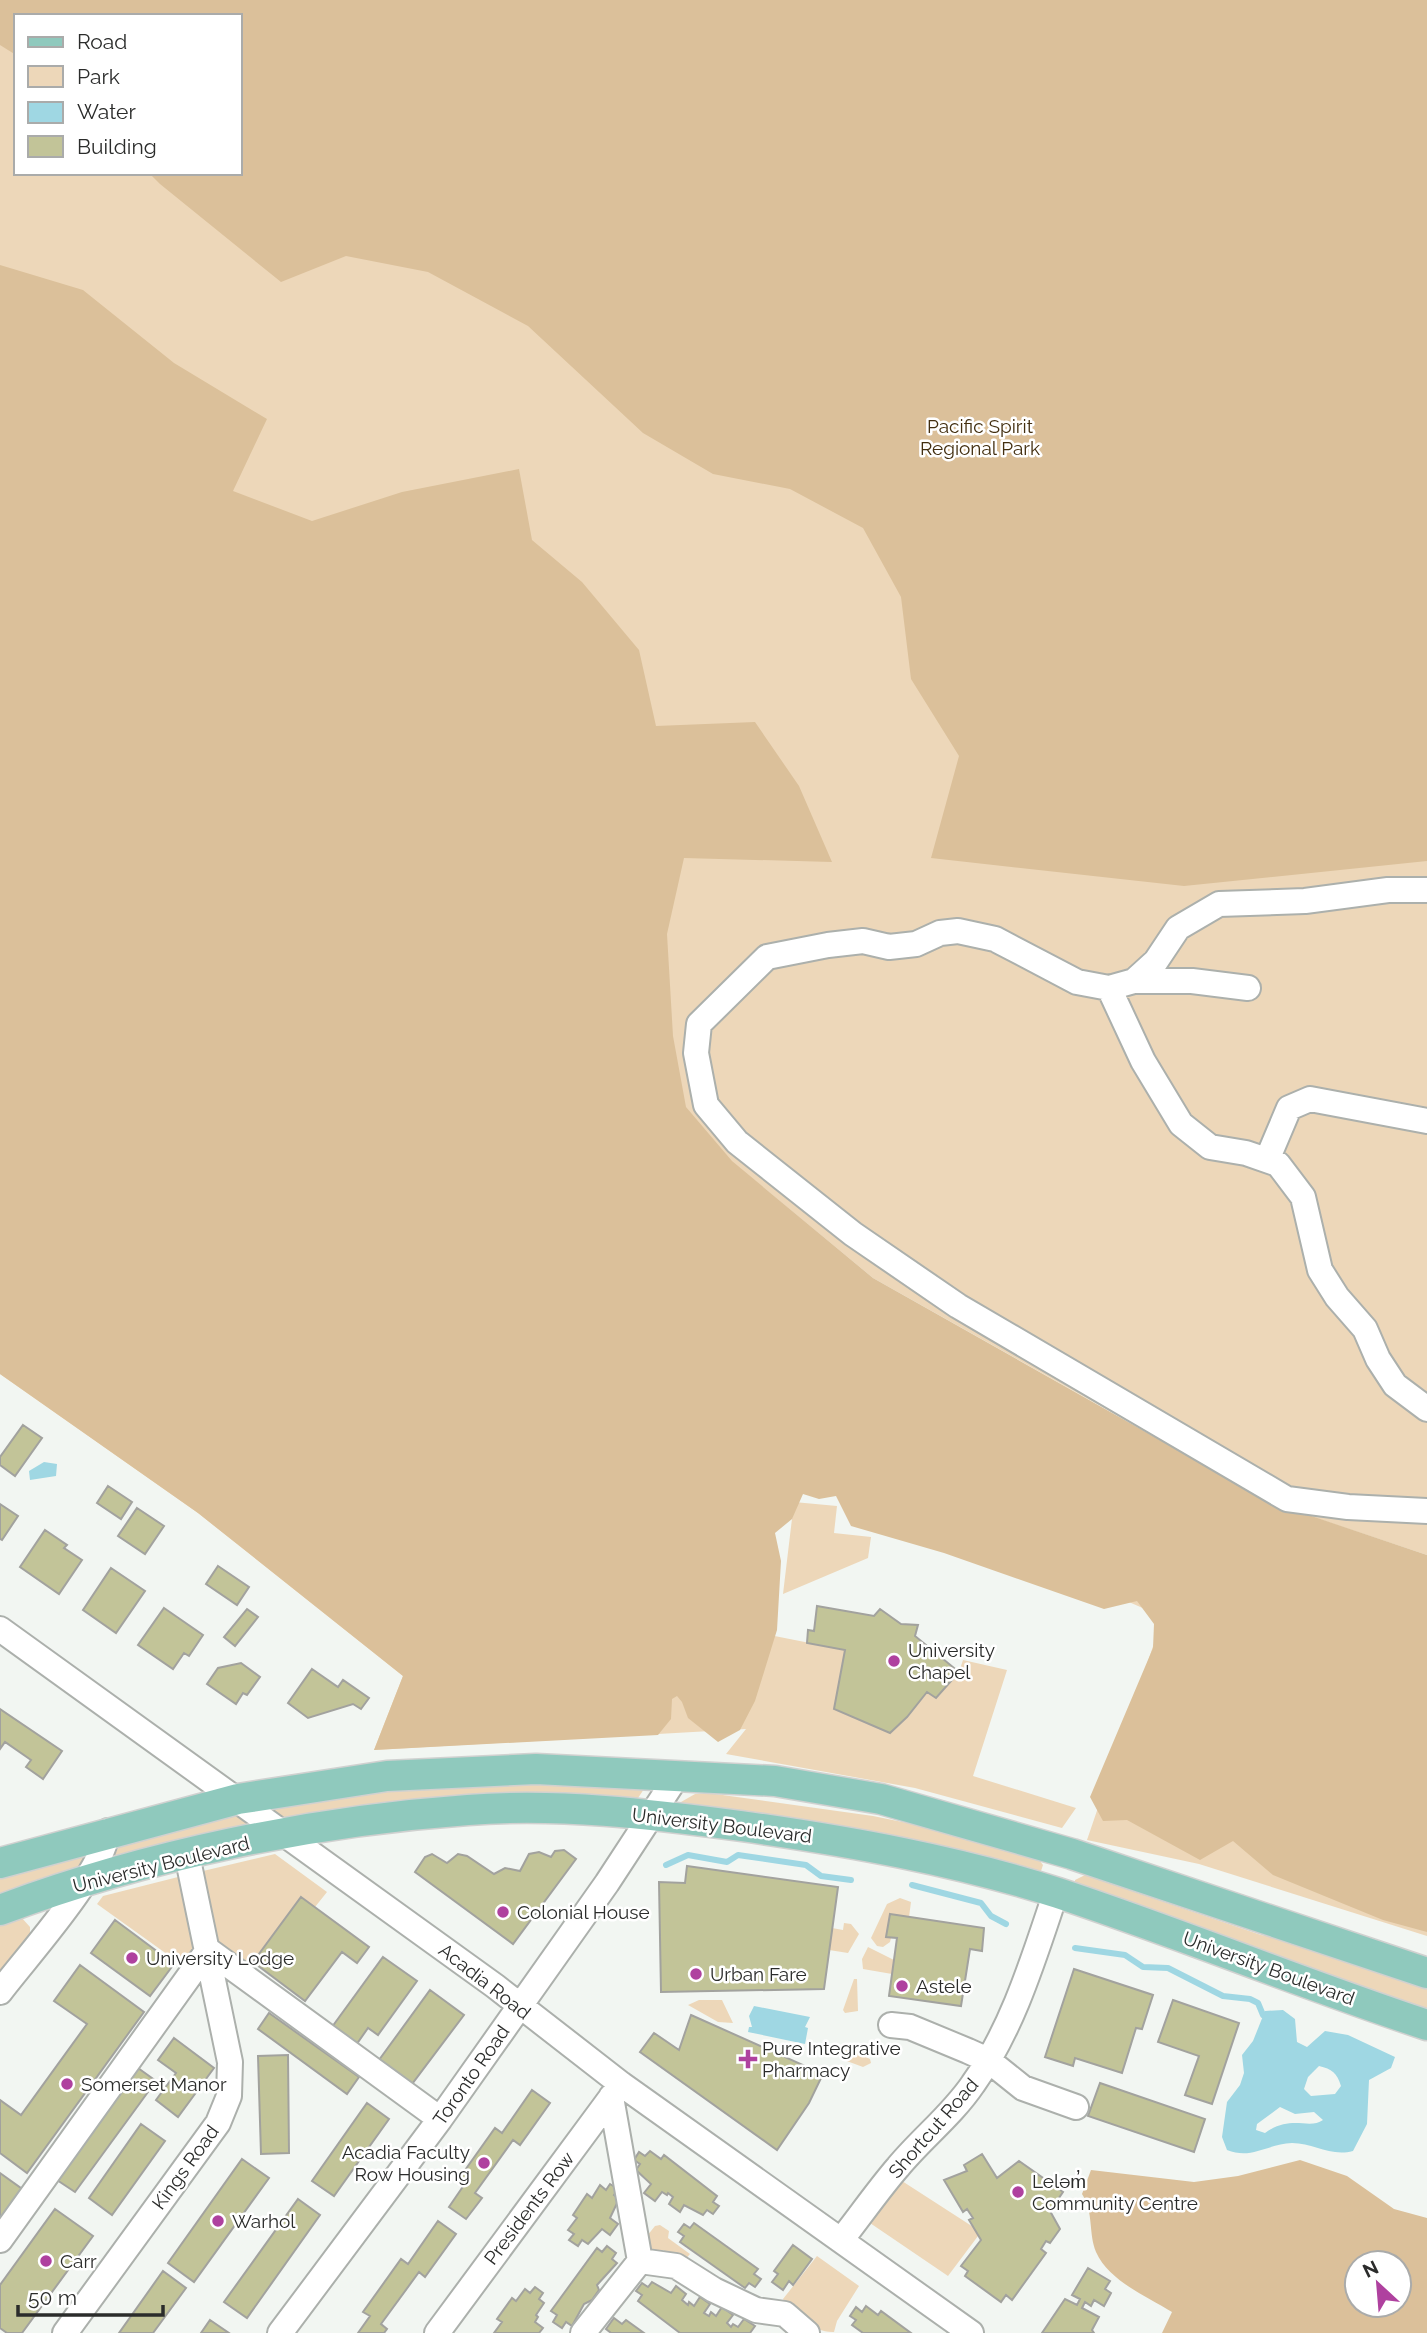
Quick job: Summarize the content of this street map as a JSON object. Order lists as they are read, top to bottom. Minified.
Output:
{"streets":{"main road":["University Boulevard"],"street":["Acadia Road","Toronto Road","Shortcut Road","Kings Road","Presidents Row"]},"crossings":[["University Boulevard","Acadia Road"],["University Boulevard","Toronto Road"],["University Boulevard","Shortcut Road"],["University Boulevard","Kings Road"],["Acadia Road","Toronto Road"],["Acadia Road","Shortcut Road"],["Acadia Road","Presidents Row"]],"parks":["Pacific Spirit Regional Park"],"places":{"other":["University Chapel","Colonial House","University Lodge","Urban Fare","Astele","Somerset Manor","Acadia Faculty Row Housing","Leləm̓ Community Centre","Warhol","Carr"],"health":["Pure Integrative Pharmacy"]},"legend":["Road","Park","Water","Building"],"scale_bar":"50 m","north":"top left"}
